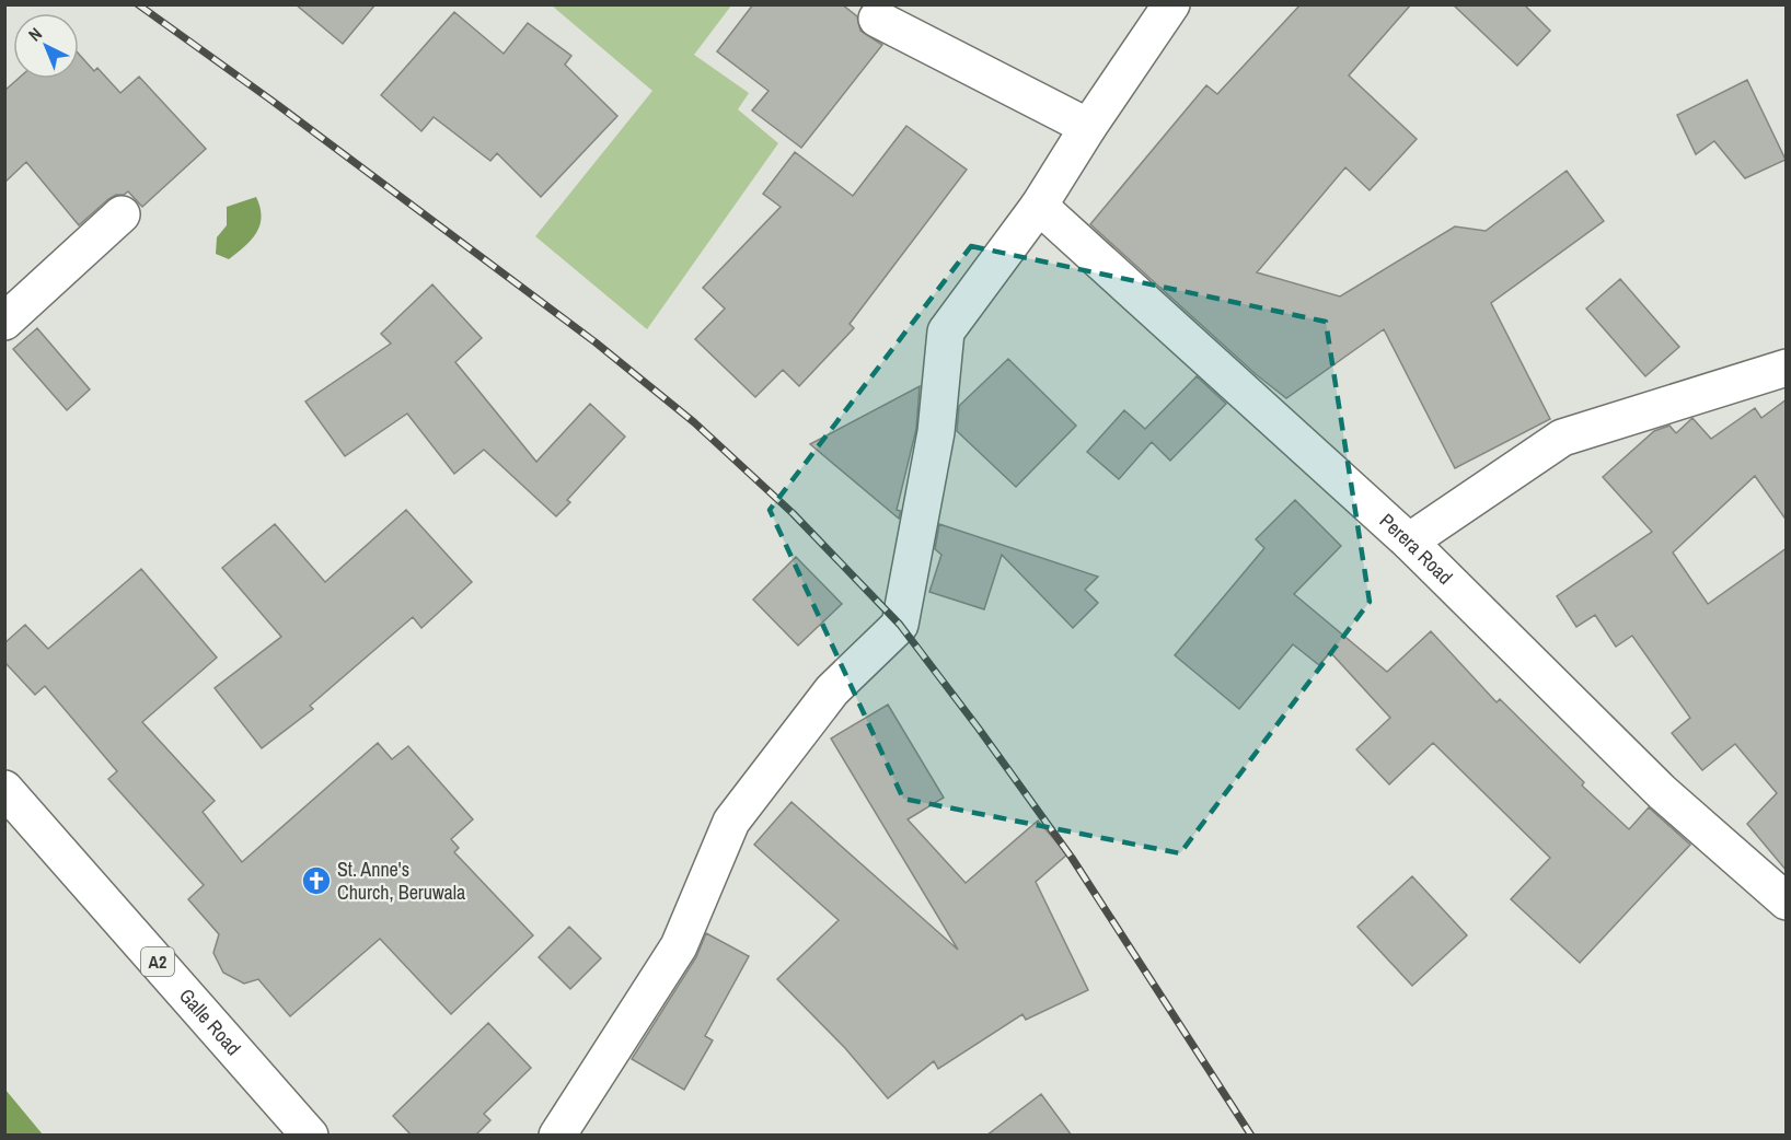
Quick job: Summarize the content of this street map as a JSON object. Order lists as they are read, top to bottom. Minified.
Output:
{"streets":{"main road":["Perera Road","A2","Galle Road"]},"places":{"church":["St. Anne's Church, Beruwala"]},"north":"top left"}
